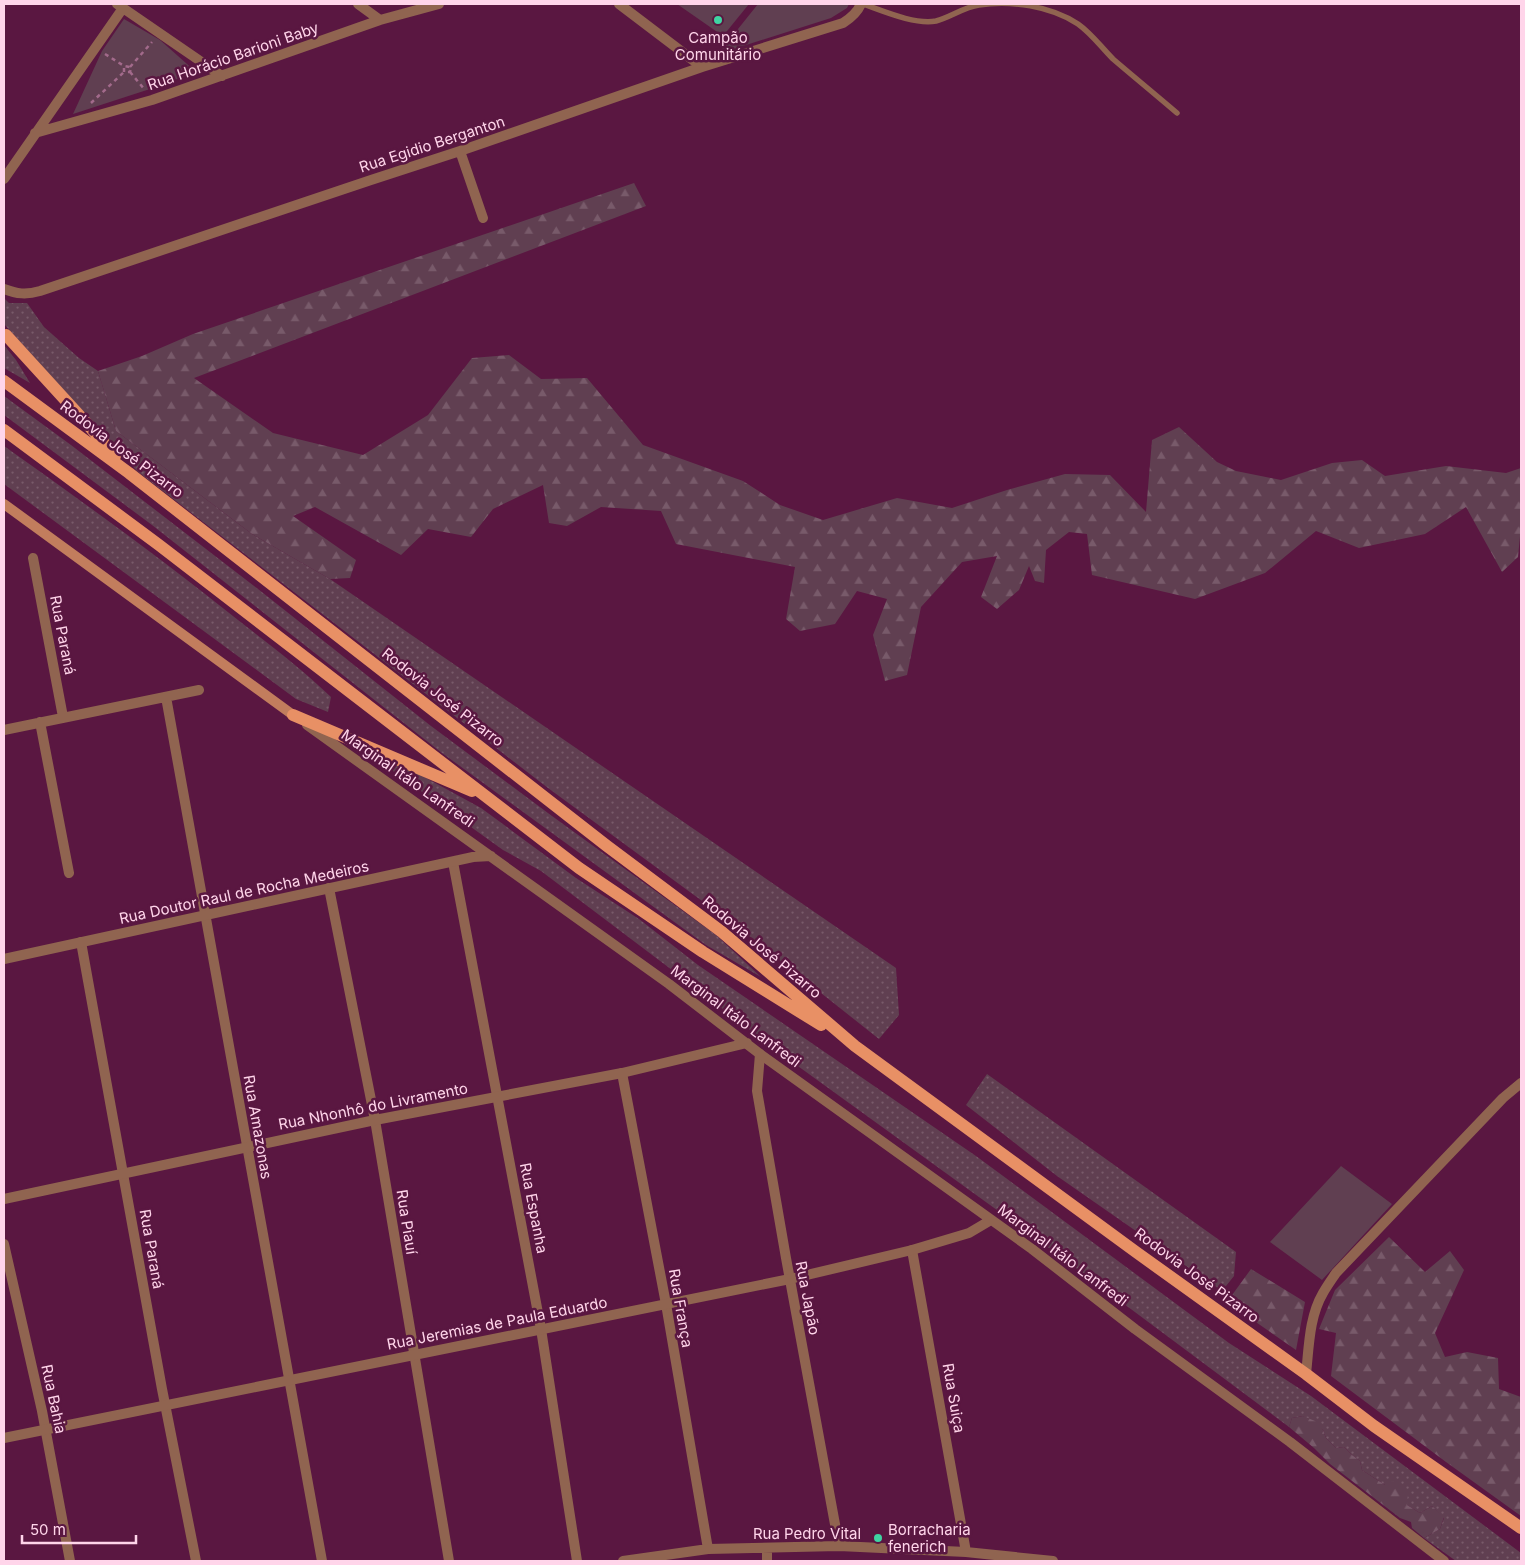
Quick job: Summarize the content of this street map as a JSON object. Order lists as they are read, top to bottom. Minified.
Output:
{"streets":{"main road":["Rodovia José Pizarro","Marginal Itálo Lanfredi"],"street":["Rua Horácio Barioni Baby","Rua Egidio Berganton","Rua Paraná","Rua Doutor Raul de Rocha Medeiros","Rua Nhonhô do Livramento","Rua Amazonas","Rua Espanha","Rua Piauí","Rua Japão","Rua França","Rua Jeremias de Paula Eduardo","Rua Suiça","Rua Bahia","Rua Pedro Vital"]},"crossings":[["Rua Paraná","Rua Doutor Raul de Rocha Medeiros"],["Rua Paraná","Rua Nhonhô do Livramento"],["Rua Paraná","Rua Jeremias de Paula Eduardo"],["Marginal Itálo Lanfredi","Rua Doutor Raul de Rocha Medeiros"],["Marginal Itálo Lanfredi","Rua Nhonhô do Livramento"],["Marginal Itálo Lanfredi","Rua Japão"],["Marginal Itálo Lanfredi","Rua Jeremias de Paula Eduardo"],["Rua Doutor Raul de Rocha Medeiros","Rua Amazonas"],["Rua Doutor Raul de Rocha Medeiros","Rua Espanha"],["Rua Doutor Raul de Rocha Medeiros","Rua Piauí"],["Rua Nhonhô do Livramento","Rua Amazonas"],["Rua Nhonhô do Livramento","Rua Espanha"],["Rua Nhonhô do Livramento","Rua Piauí"],["Rua Nhonhô do Livramento","Rua França"],["Rua Amazonas","Rua Jeremias de Paula Eduardo"],["Rua Espanha","Rua Jeremias de Paula Eduardo"],["Rua Piauí","Rua Jeremias de Paula Eduardo"],["Rua Japão","Rua Jeremias de Paula Eduardo"],["Rua Japão","Rua Pedro Vital"],["Rua França","Rua Jeremias de Paula Eduardo"],["Rua França","Rua Pedro Vital"],["Rua Jeremias de Paula Eduardo","Rua Suiça"],["Rua Jeremias de Paula Eduardo","Rua Bahia"],["Rua Suiça","Rua Pedro Vital"]],"places":["Campão Comunitário","Borracharia fenerich"],"scale_bar":"50 m"}
